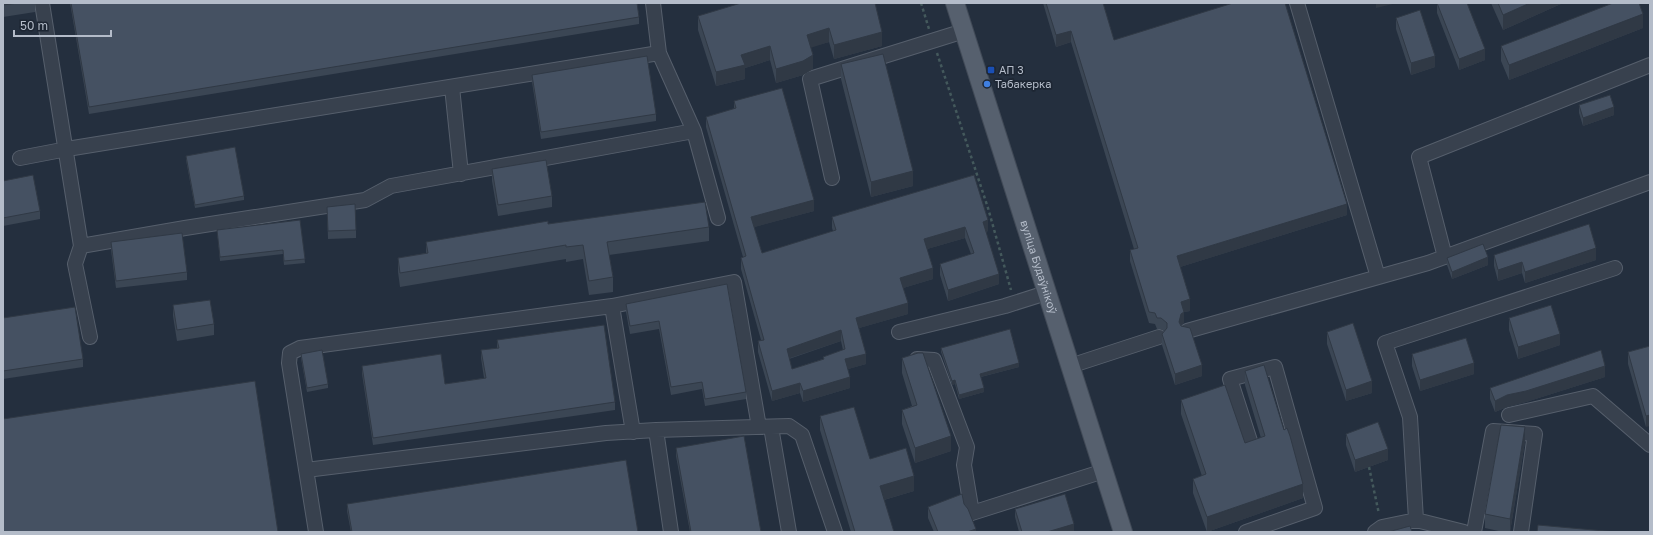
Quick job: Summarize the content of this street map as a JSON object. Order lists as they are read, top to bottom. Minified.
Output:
{"streets":{"main road":["вуліца Будаўнікоў"]},"places":{"transit":["АП 3"],"other":["Табакерка"]},"scale_bar":"50 m"}
